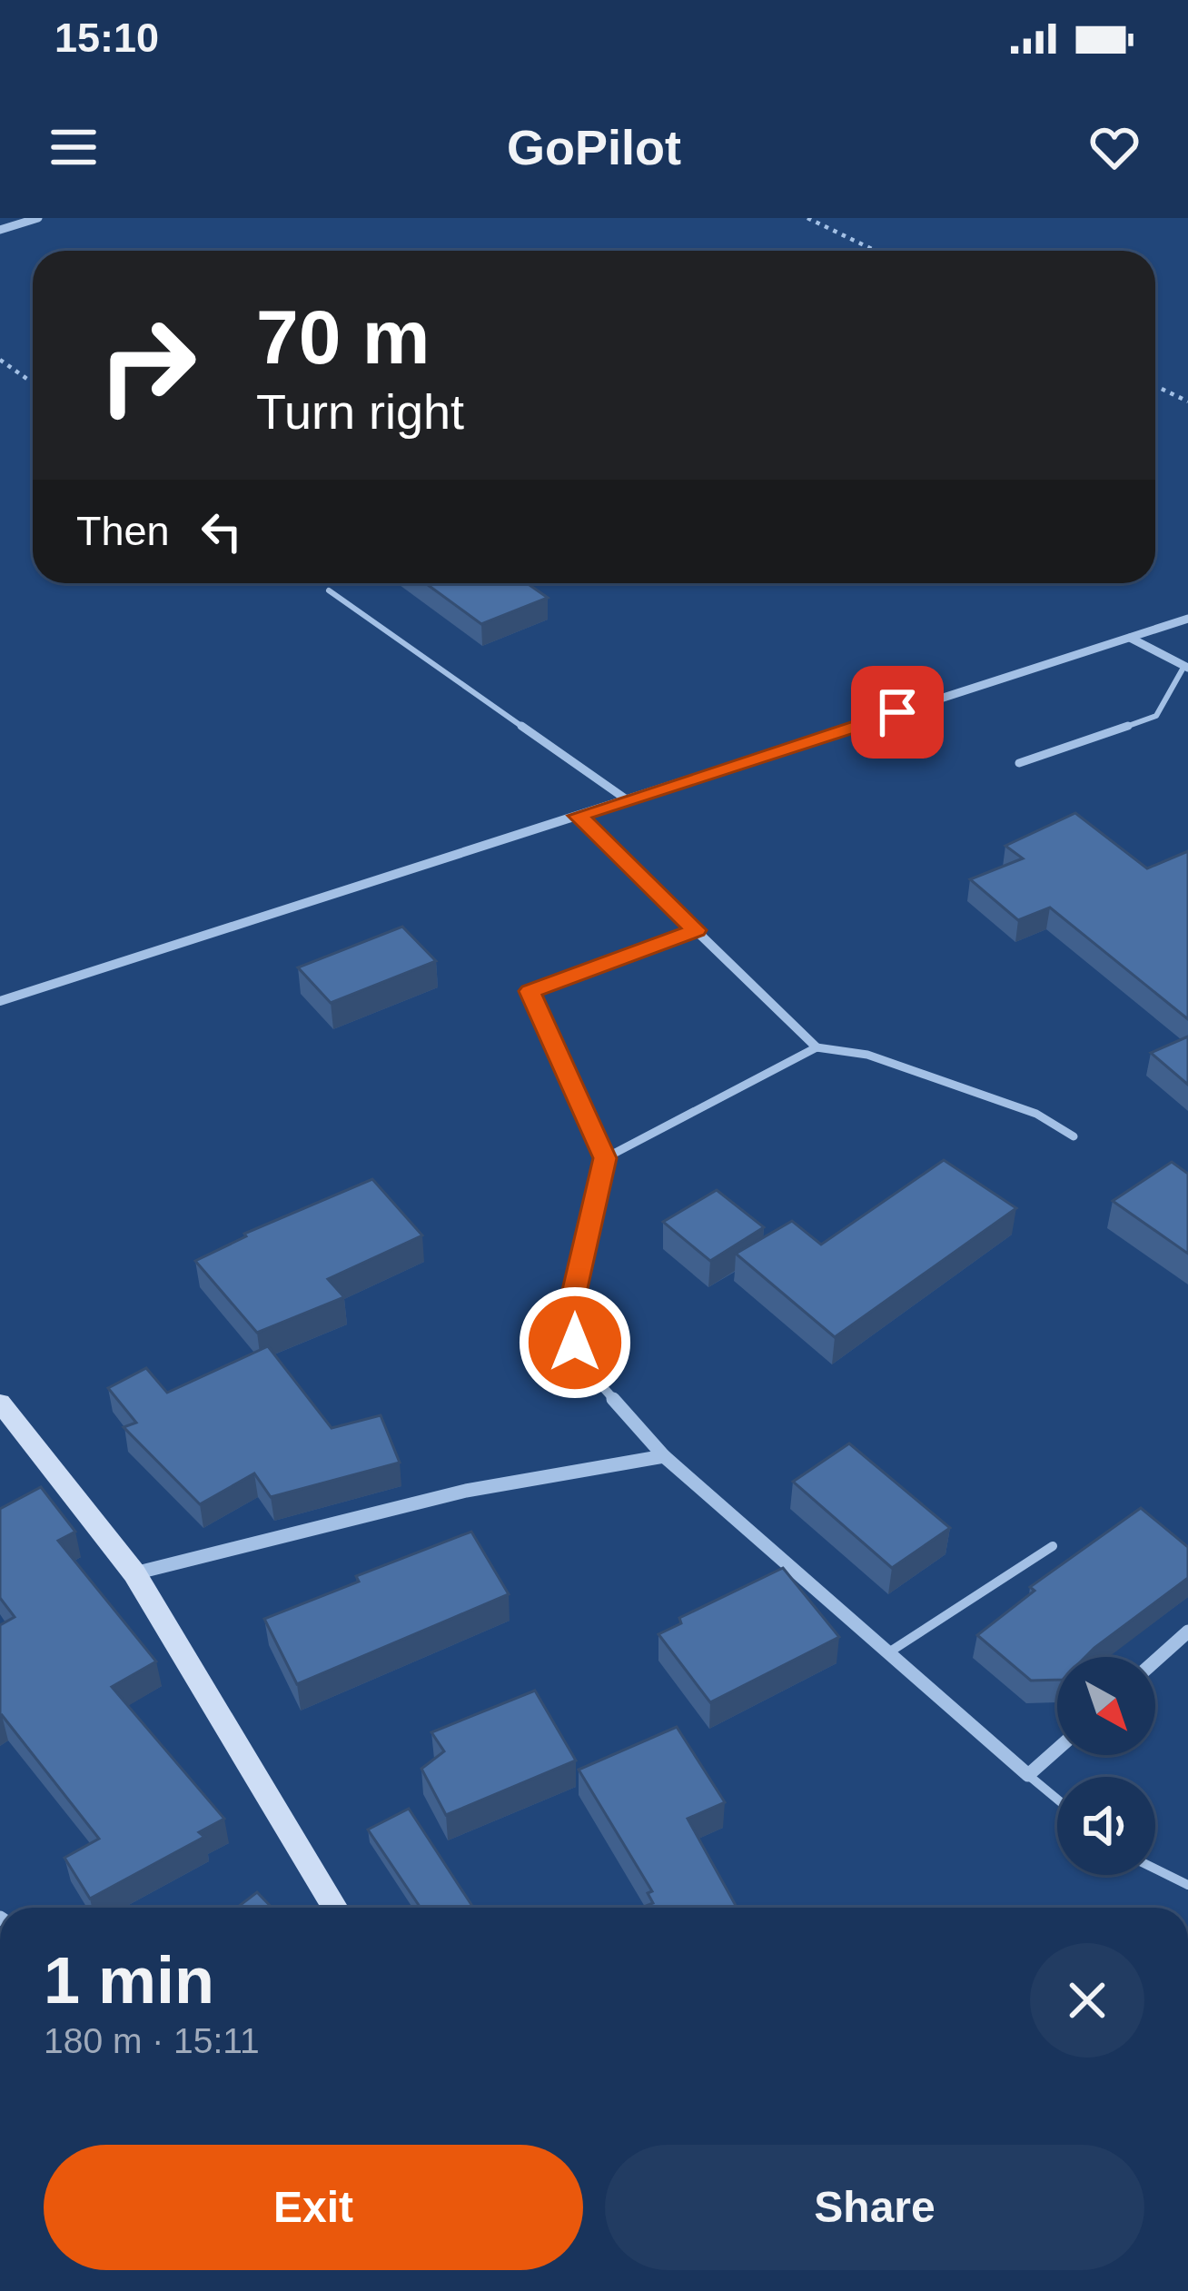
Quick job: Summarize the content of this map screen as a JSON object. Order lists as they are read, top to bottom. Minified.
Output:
{"north":"bottom right","page":{"status":"15:10","header":"GoPilot","turn":["70 m","Turn right"],"then":"Then","heading":["1 min","180 m · 15:11"],"buttons":["Exit","Share"]}}
